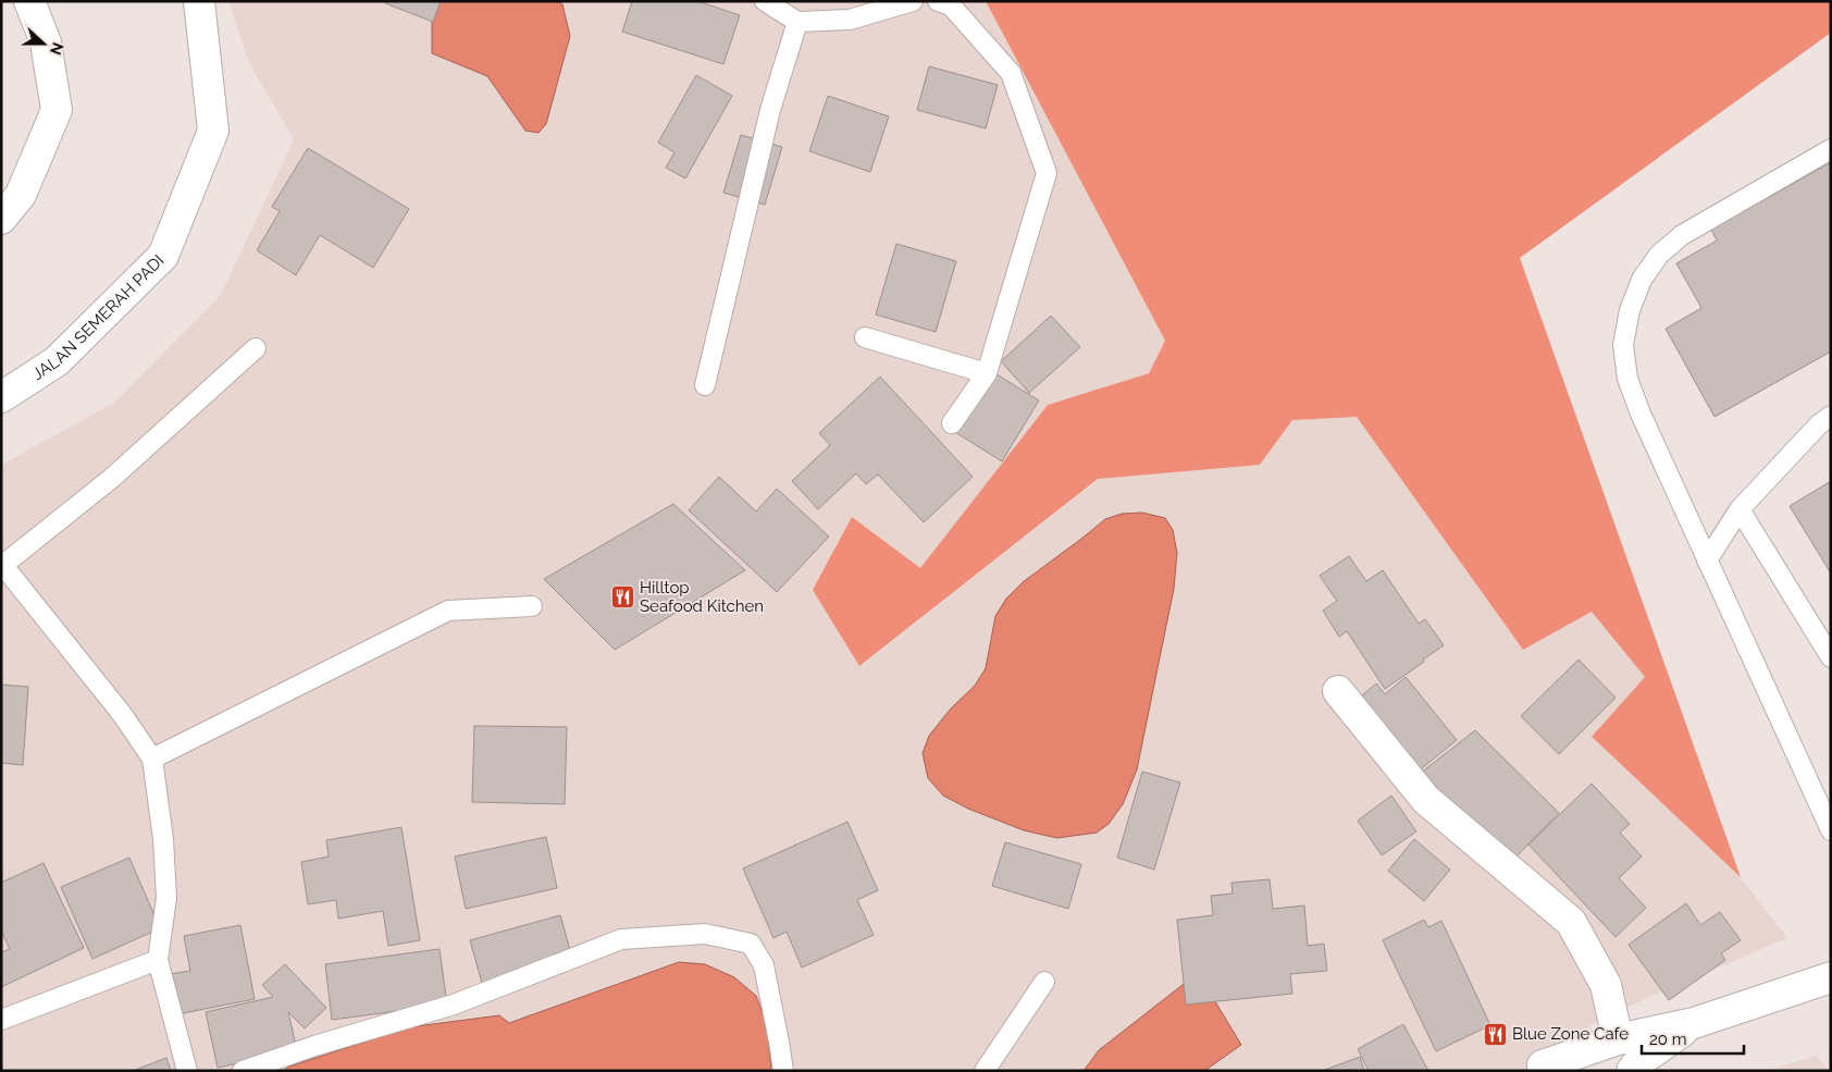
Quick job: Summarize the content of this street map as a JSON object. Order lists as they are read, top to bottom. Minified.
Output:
{"streets":{"street":["JALAN SEMERAH PADI"]},"places":{"restaurant":["Hilltop Seafood Kitchen","Blue Zone Cafe"]},"scale_bar":"20 m","north":"right"}
